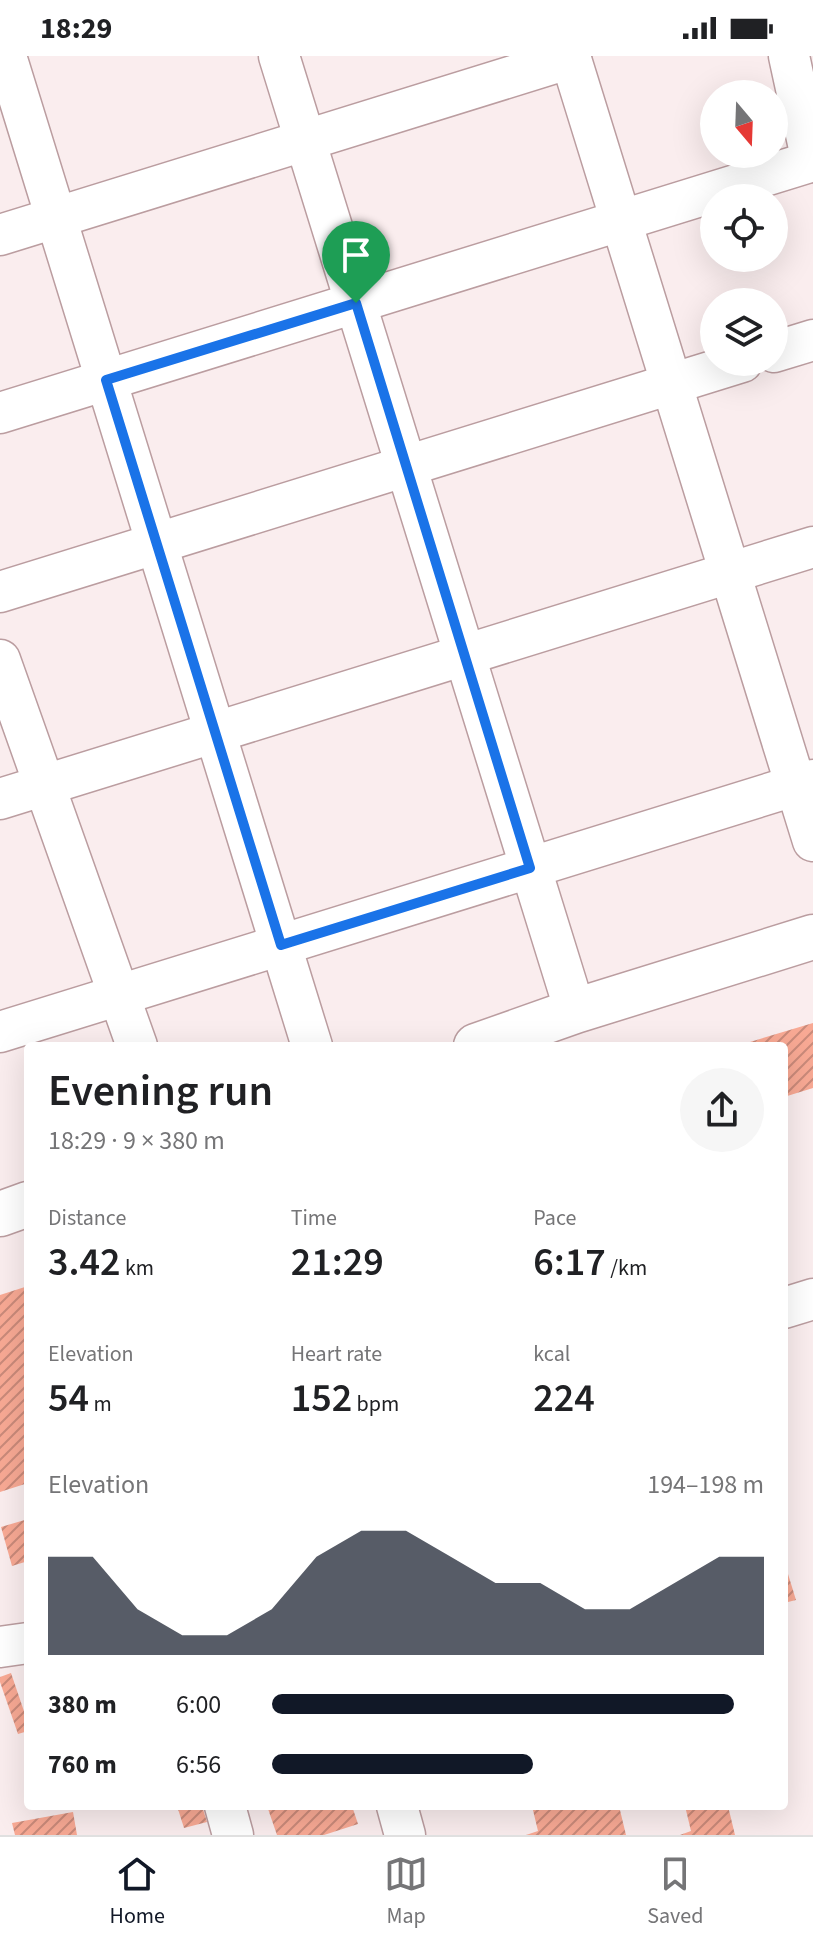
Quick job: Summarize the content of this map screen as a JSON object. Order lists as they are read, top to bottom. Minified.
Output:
{"north":"bottom","page":{"status":"18:29","heading":["Evening run","18:29 · 9 × 380 m"],"stats":[["Distance","3.42 km"],["Time","21:29"],["Pace","6:17 /km"],["Elevation","54 m"],["Heart rate","152 bpm"],["kcal","224"]],"chart":["Elevation","194–198 m"],"list":[{"name":"380 m","note":"6:00"},{"name":"760 m","note":"6:56"}],"tabs":["Home","Map","Saved"]}}
